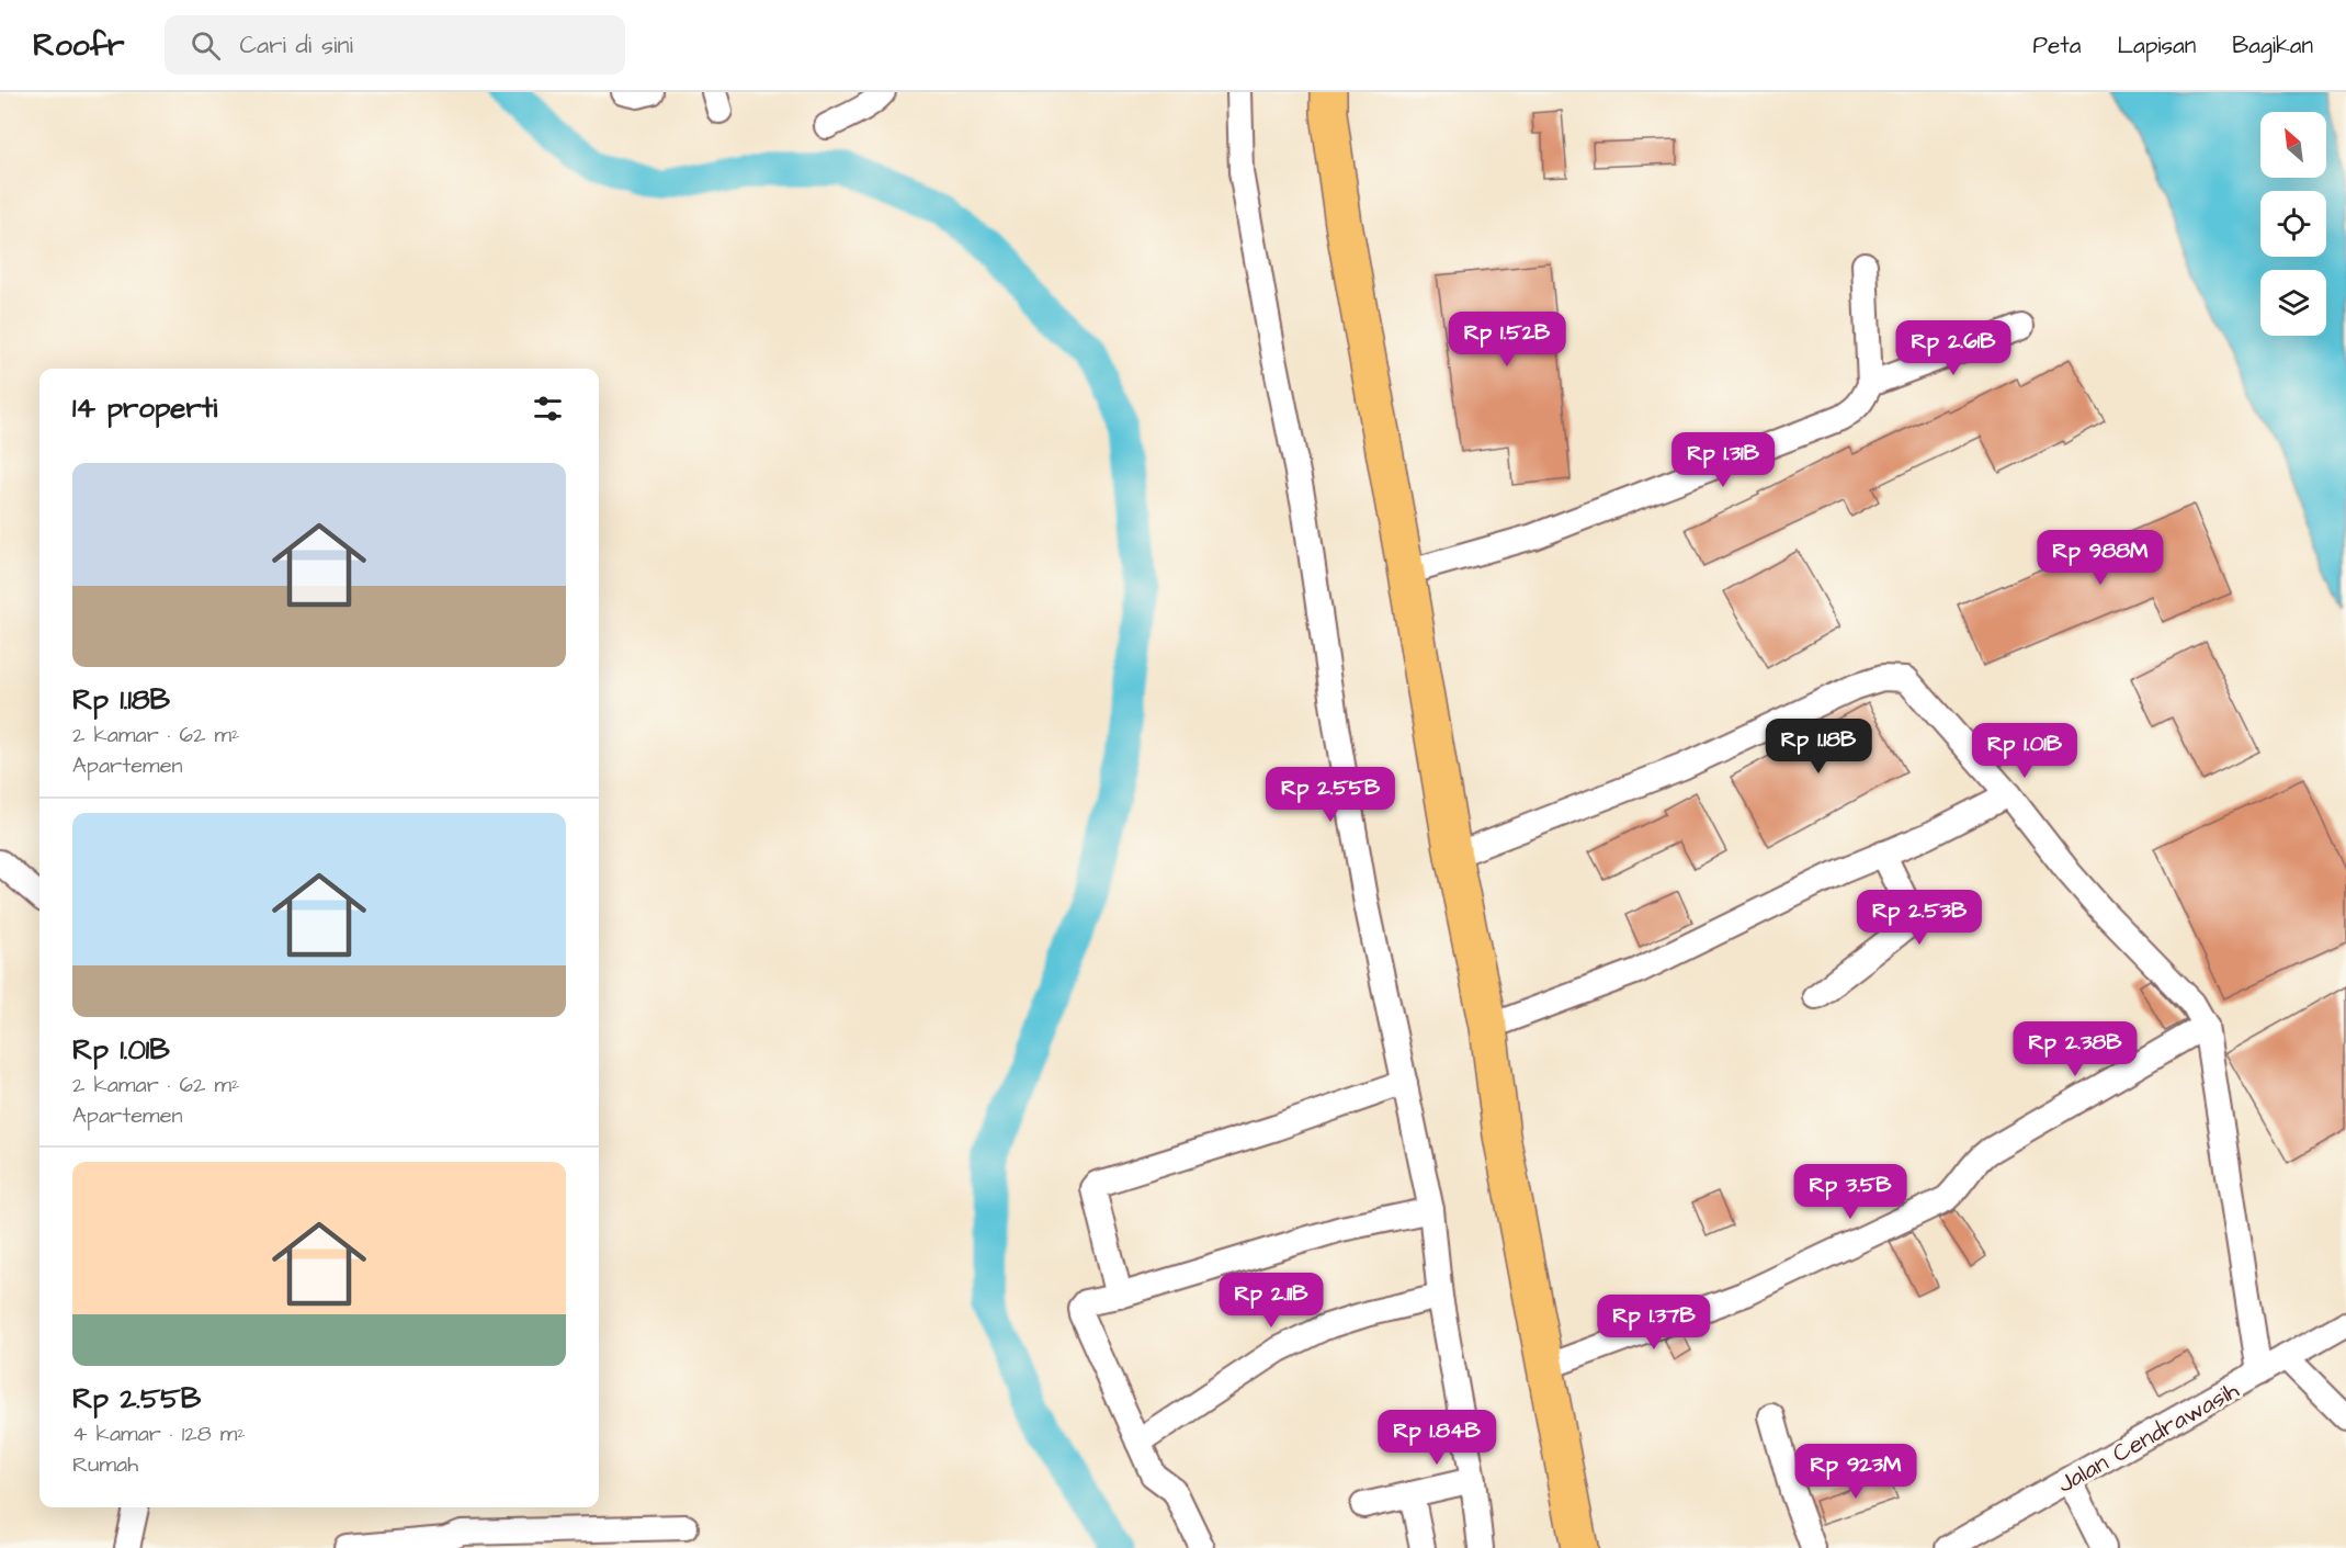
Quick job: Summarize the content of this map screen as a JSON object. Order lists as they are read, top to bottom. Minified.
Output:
{"streets":{"street":["Jalan Cendrawasih"]},"north":"top left","page":{"header":"Roofr","search":"Cari di sini","nav":["Peta","Lapisan","Bagikan"],"price":["Rp 1.52B","Rp 2.61B","Rp 1.31B","Rp 988M","Rp 1.18B","Rp 1.01B","Rp 2.55B","Rp 2.53B","Rp 2.38B","Rp 3.5B","Rp 2.11B","Rp 1.37B","Rp 1.84B","Rp 923M"],"heading":"14 properti","list":[{"name":"Rp 1.18B","note":"2 kamar · 62 m² · Apartemen"},{"name":"Rp 1.01B","note":"2 kamar · 62 m² · Apartemen"},{"name":"Rp 2.55B","note":"4 kamar · 128 m² · Rumah"}]}}
